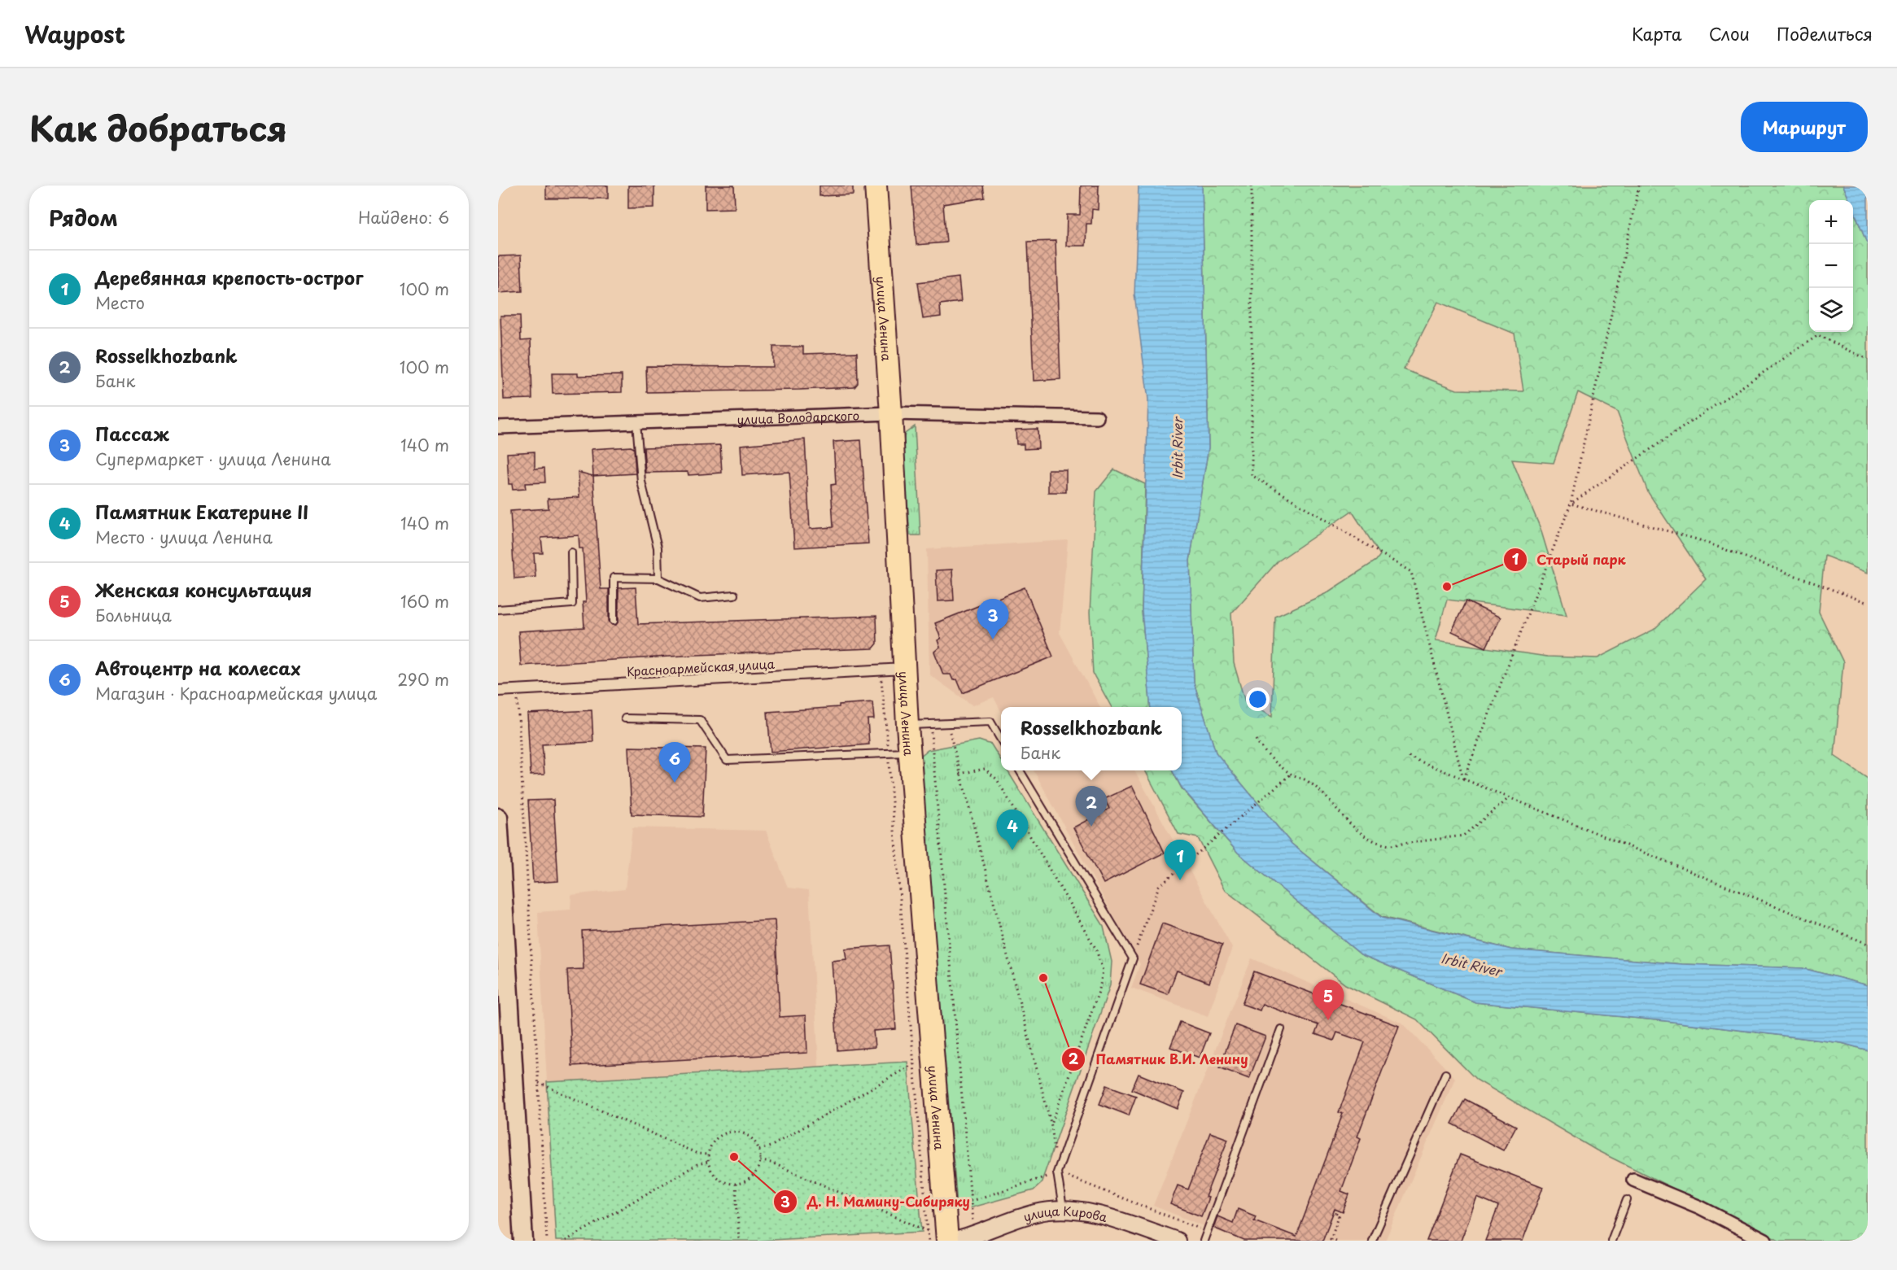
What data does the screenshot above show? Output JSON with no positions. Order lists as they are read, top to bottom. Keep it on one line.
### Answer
{"streets":{"main road":["улица Ленина"],"street":["улица Володарского","Красноармейская улица","улица Кирова"]},"crossings":[["улица Ленина","улица Володарского"],["улица Ленина","Красноармейская улица"]],"water":["Irbit River"],"places":["Старый парк","Памятник В.И. Ленину","Д. Н. Мамину-Сибиряку"],"page":{"header":"Waypost","nav":["Карта","Слои","Поделиться"],"title":"Как добраться","buttons":"Маршрут","heading":["Рядом","Найдено: 6"],"map_buttons":["+","−"],"list":[{"mark":"1","name":"Деревянная крепость-острог","note":"Место","value":"100 m"},{"mark":"2","name":"Rosselkhozbank","note":"Банк","value":"100 m"},{"mark":"3","name":"Пассаж","note":"Супермаркет · улица Ленина","value":"140 m"},{"mark":"4","name":"Памятник Екатерине II","note":"Место · улица Ленина","value":"140 m"},{"mark":"5","name":"Женская консультация","note":"Больница","value":"160 m"},{"mark":"6","name":"Автоцентр на колесах","note":"Магазин · Красноармейская улица","value":"290 m"}],"pins":["3","6","2","4","1","5"],"popup":["Rosselkhozbank","Банк"]}}
